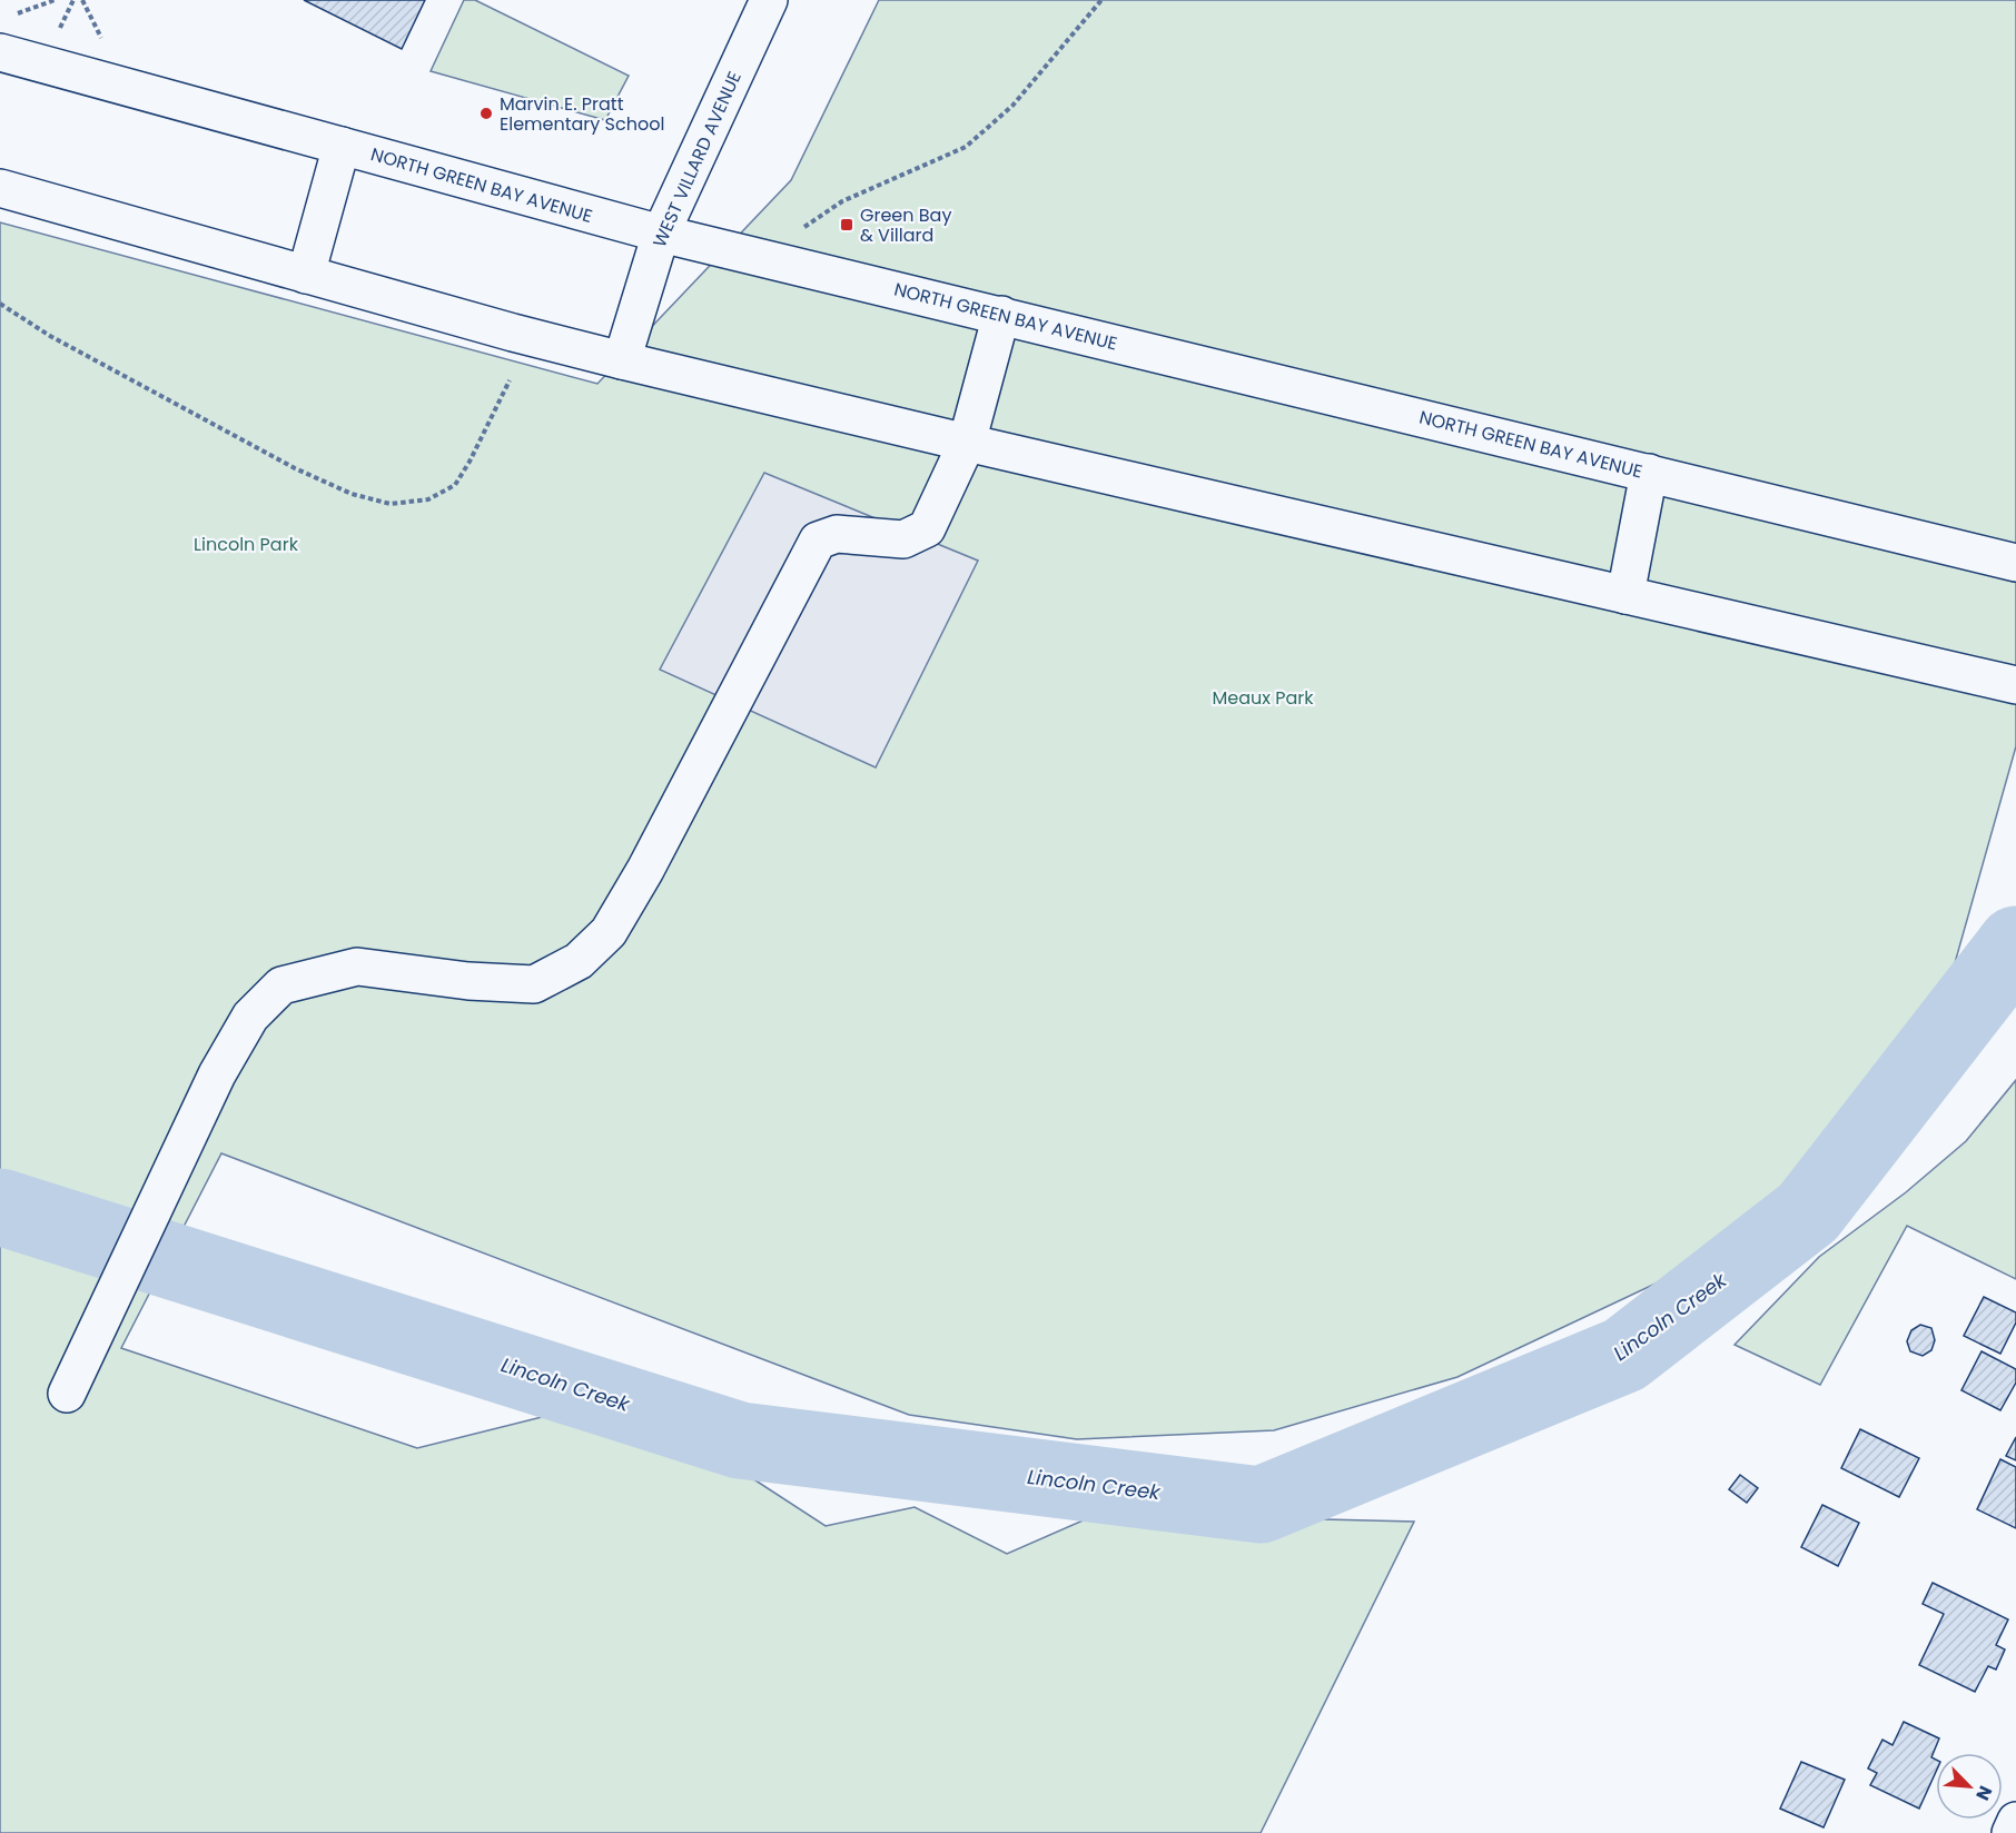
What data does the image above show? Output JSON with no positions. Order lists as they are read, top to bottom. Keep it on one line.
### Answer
{"streets":{"main road":["WEST VILLARD AVENUE","NORTH GREEN BAY AVENUE"]},"crossings":[["WEST VILLARD AVENUE","NORTH GREEN BAY AVENUE"]],"water":["Lincoln Creek"],"parks":["Lincoln Park","Meaux Park"],"places":{"other":["Marvin E. Pratt Elementary School"],"transit":["Green Bay & Villard"]},"north":"bottom right"}
